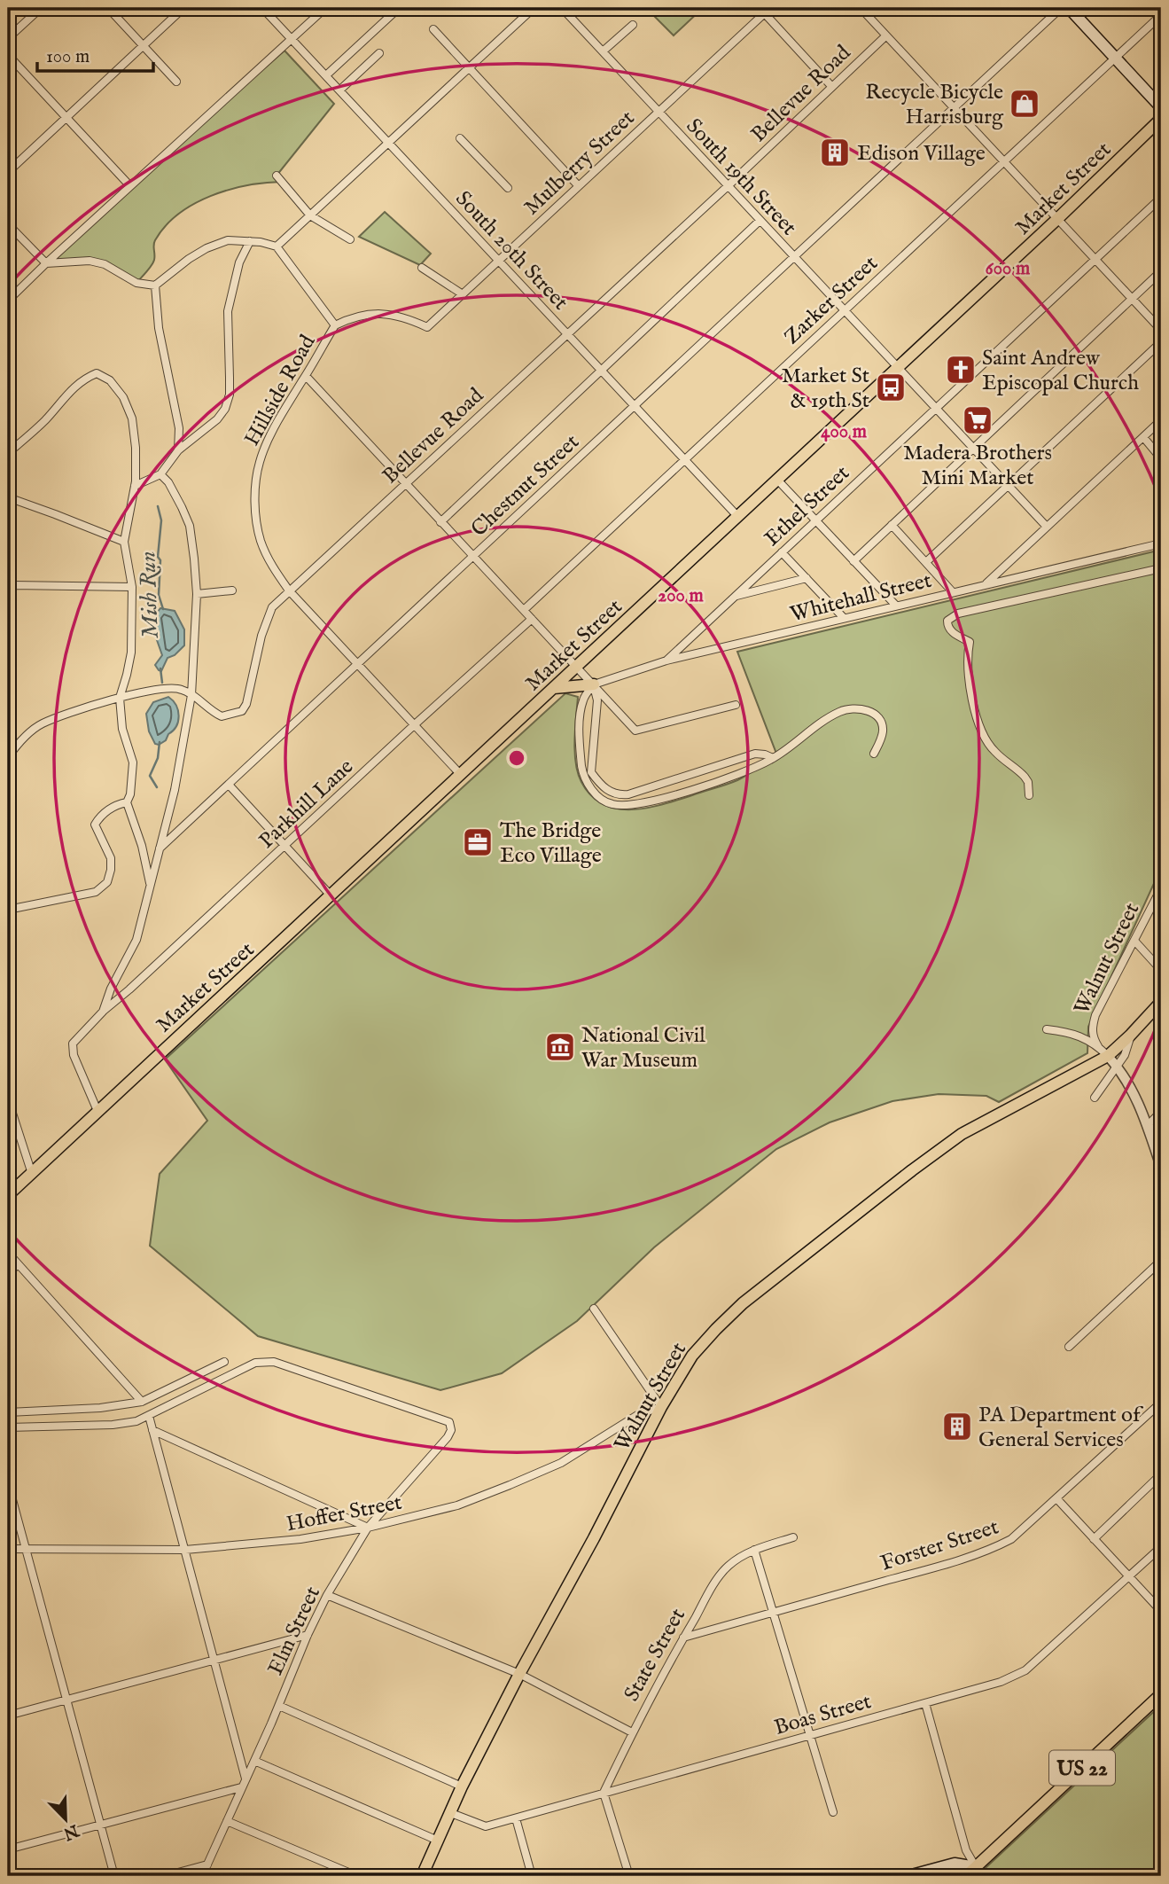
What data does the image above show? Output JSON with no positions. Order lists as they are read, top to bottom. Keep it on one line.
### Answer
{"streets":{"main road":["Market Street","Walnut Street","US 22"],"street":["Bellevue Road","Mulberry Street","South 19th Street","South 20th Street","Zarker Street","Hillside Road","Chestnut Street","Ethel Street","Whitehall Street","Parkhill Lane","Hoffer Street","Forster Street","Elm Street","State Street","Boas Street"]},"crossings":[["Bellevue Road","South 19th Street"],["Bellevue Road","South 20th Street"],["Bellevue Road","Hillside Road"],["Mulberry Street","South 19th Street"],["Mulberry Street","South 20th Street"],["Mulberry Street","Hillside Road"],["South 19th Street","Market Street"],["South 19th Street","Zarker Street"],["South 19th Street","Chestnut Street"],["South 19th Street","Ethel Street"],["Market Street","South 20th Street"],["Market Street","Hillside Road"],["South 20th Street","Zarker Street"],["South 20th Street","Chestnut Street"],["Hillside Road","Chestnut Street"],["Hillside Road","Parkhill Lane"],["Ethel Street","Whitehall Street"],["Walnut Street","Hoffer Street"],["Walnut Street","Boas Street"],["Hoffer Street","Elm Street"],["Forster Street","State Street"],["State Street","Boas Street"]],"water":["Mish Run"],"places":{"shop":["Recycle Bicycle Harrisburg"],"building":["Edison Village","PA Department of General Services"],"church":["Saint Andrew Episcopal Church"],"bus stop":["Market St & 19th St"],"supermarket":["Madera Brothers Mini Market"],"office":["The Bridge Eco Village"],"museum":["National Civil War Museum"]},"scale_bar":"100 m","north":"bottom right","rings":["600 m","400 m","200 m"]}
